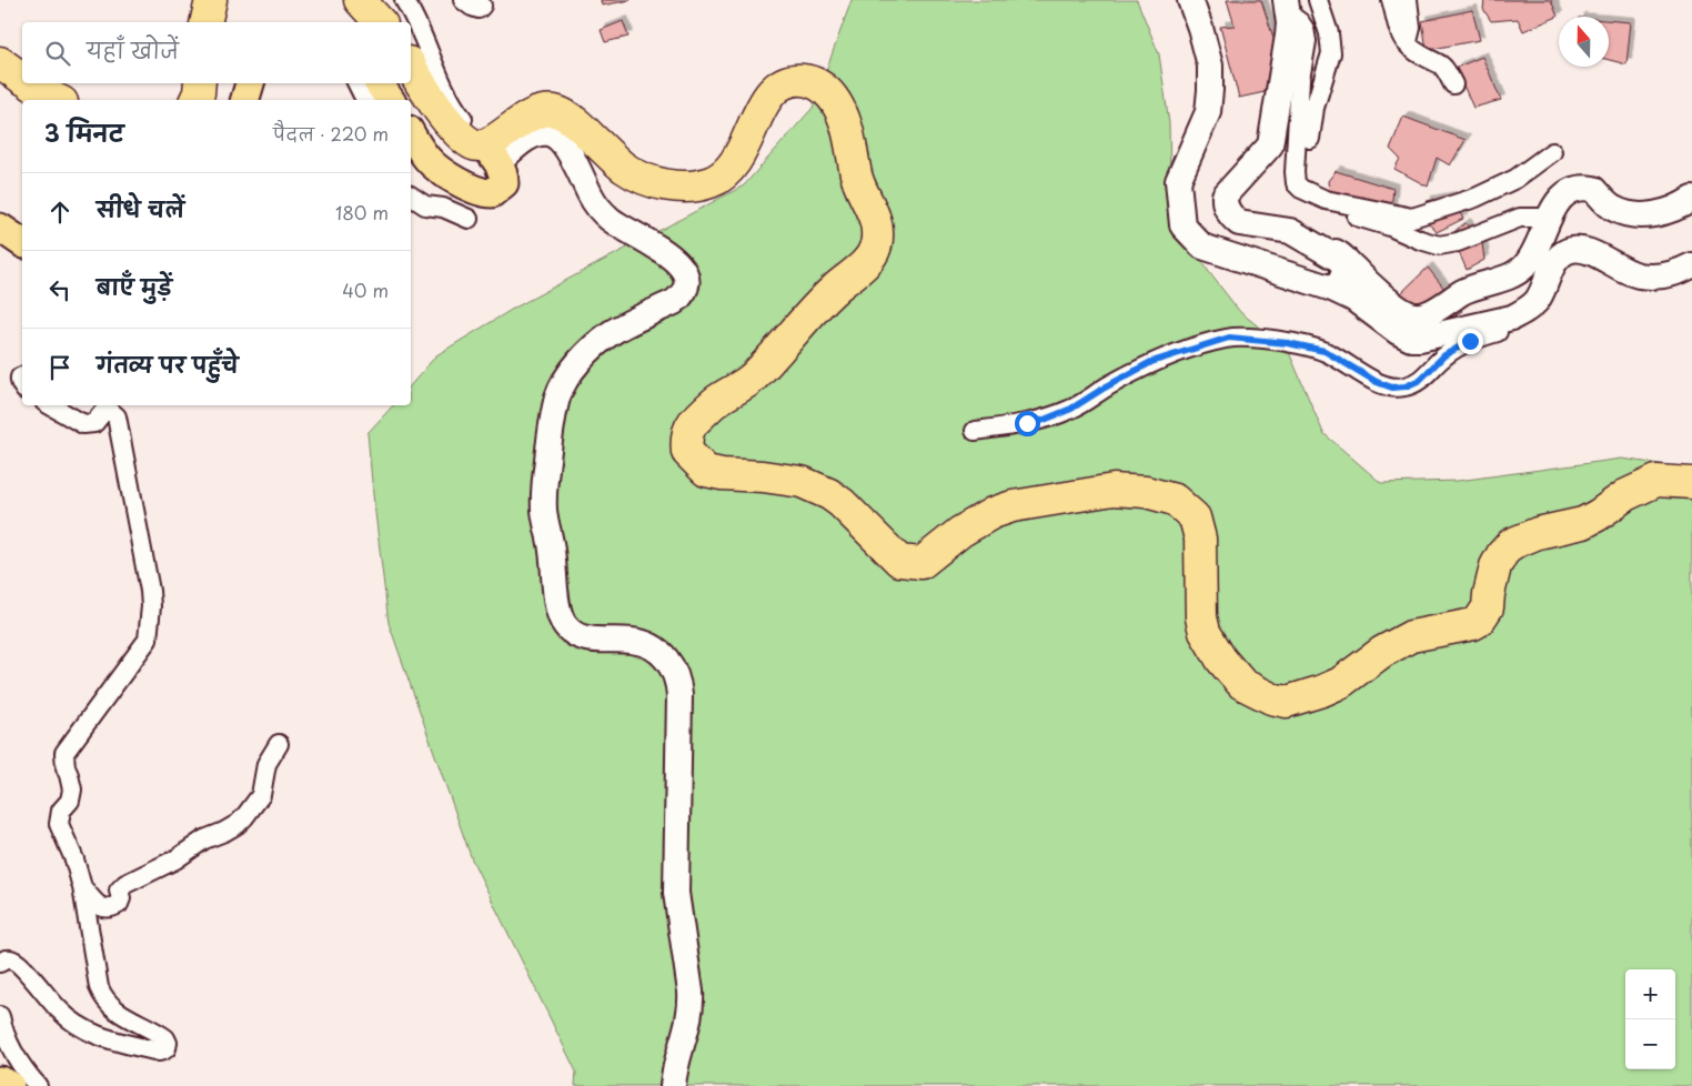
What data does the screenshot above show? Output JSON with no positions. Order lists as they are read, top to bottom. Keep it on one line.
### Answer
{"north":"top","page":{"search":"यहाँ खोजें","heading":["3 मिनट","पैदल · 220 m"],"list":[["सीधे चलें","180 m"],["बाएँ मुड़ें","40 m"],"गंतव्य पर पहुँचे"],"map_buttons":["+","−"]}}
